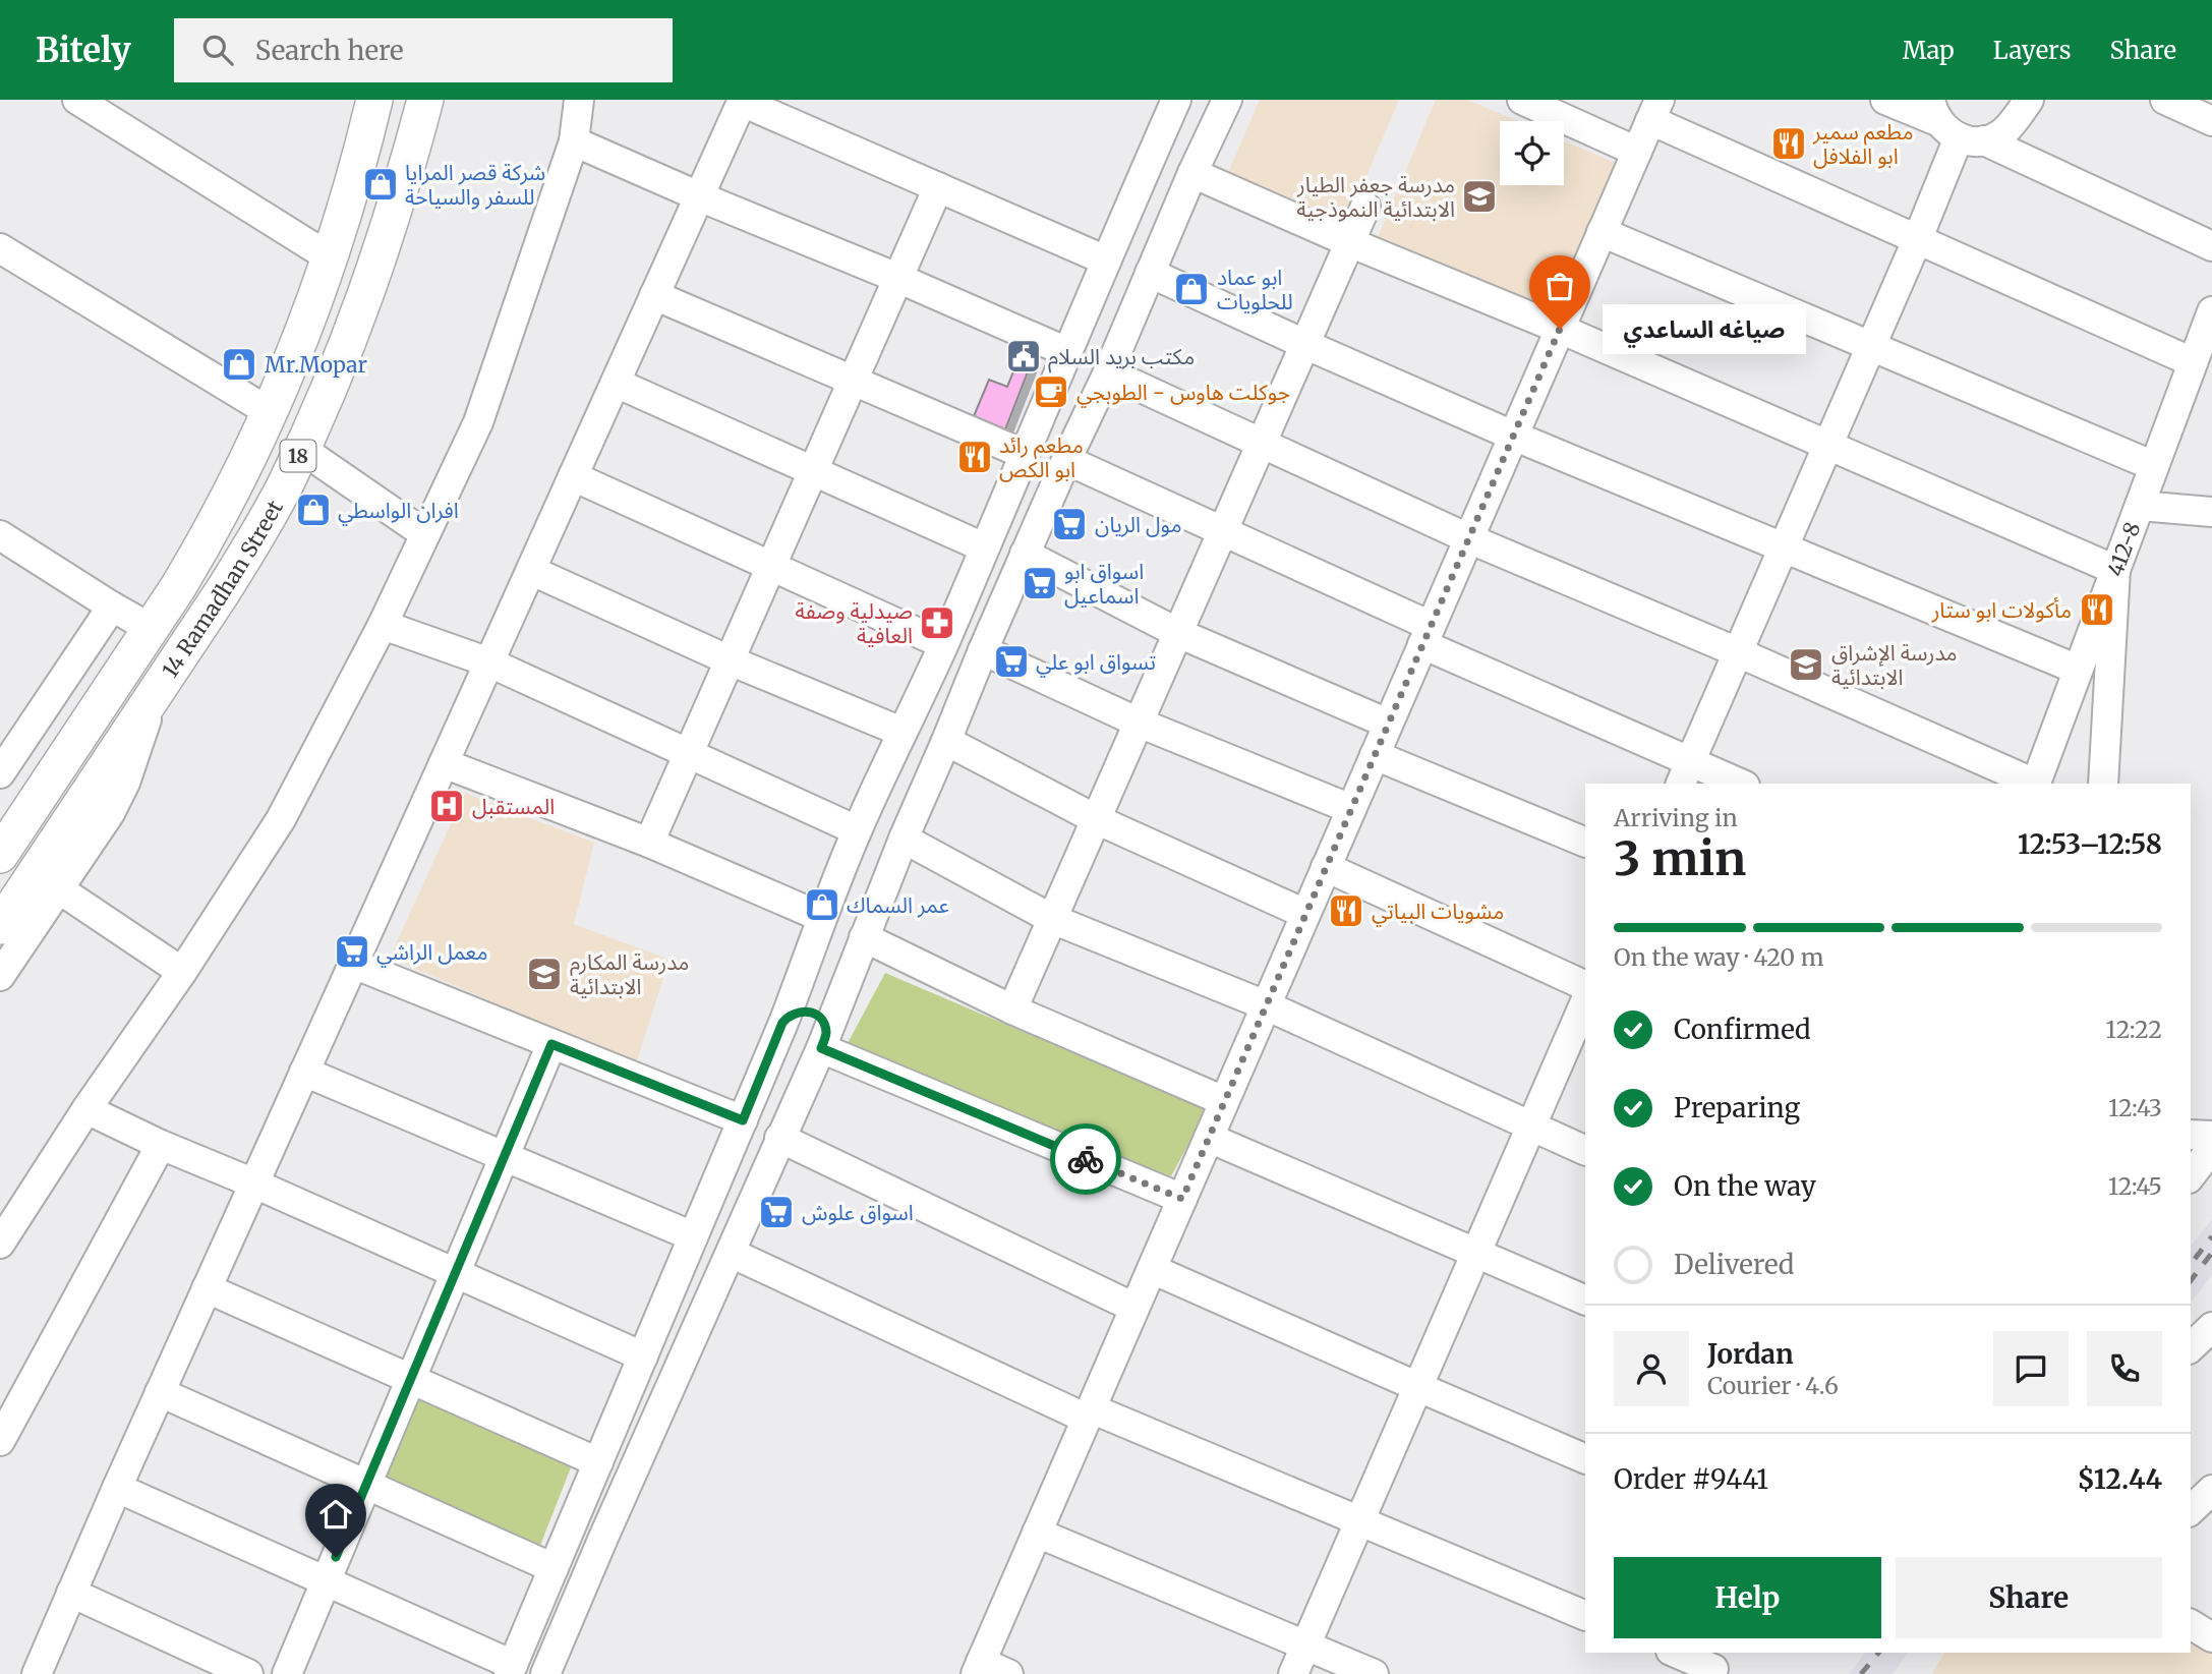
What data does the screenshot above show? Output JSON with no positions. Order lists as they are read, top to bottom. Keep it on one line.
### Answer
{"streets":{"main road":["18","14 Ramadhan Street"],"street":["412-8"]},"places":{"restaurant":["مطعم سمير ابو الفلافل","مطعم رائد ابو الكص","مأكولات ابو ستار","مشويات البياتي"],"shop":["شركة قصر المرايا للسفر والسياحة","ابو عماد للحلويات","Mr.Mopar","افران الواسطي","عمر السماك"],"school or university":["مدرسة جعفر الطيار الابتدائية النموذجية","مدرسة الإشراق الابتدائية","مدرسة المكارم الابتدائية"],"other":["صياغه الساعدي"],"public building":["مكتب بريد السلام"],"cafe":["جوكلت هاوس - الطوبجي"],"supermarket":["مول الريان","اسواق ابو اسماعيل","تسواق ابو علي","معمل الراشي","اسواق علوش"],"pharmacy":["صيدلية وصفة العافية"],"hospital":["المستقبل"]},"page":{"header":"Bitely","search":"Search here","nav":["Map","Layers","Share"],"bubble":"صياغه الساعدي","heading":["3 min","Arriving in","12:53–12:58"],"panel":["Jordan","Courier · 4.6","Order #9441","$12.44"],"bar":"On the way · 420 m","list":[["Confirmed","12:22"],["Preparing","12:43"],["On the way","12:45"],"Delivered"],"buttons":["Help","Share"]}}
